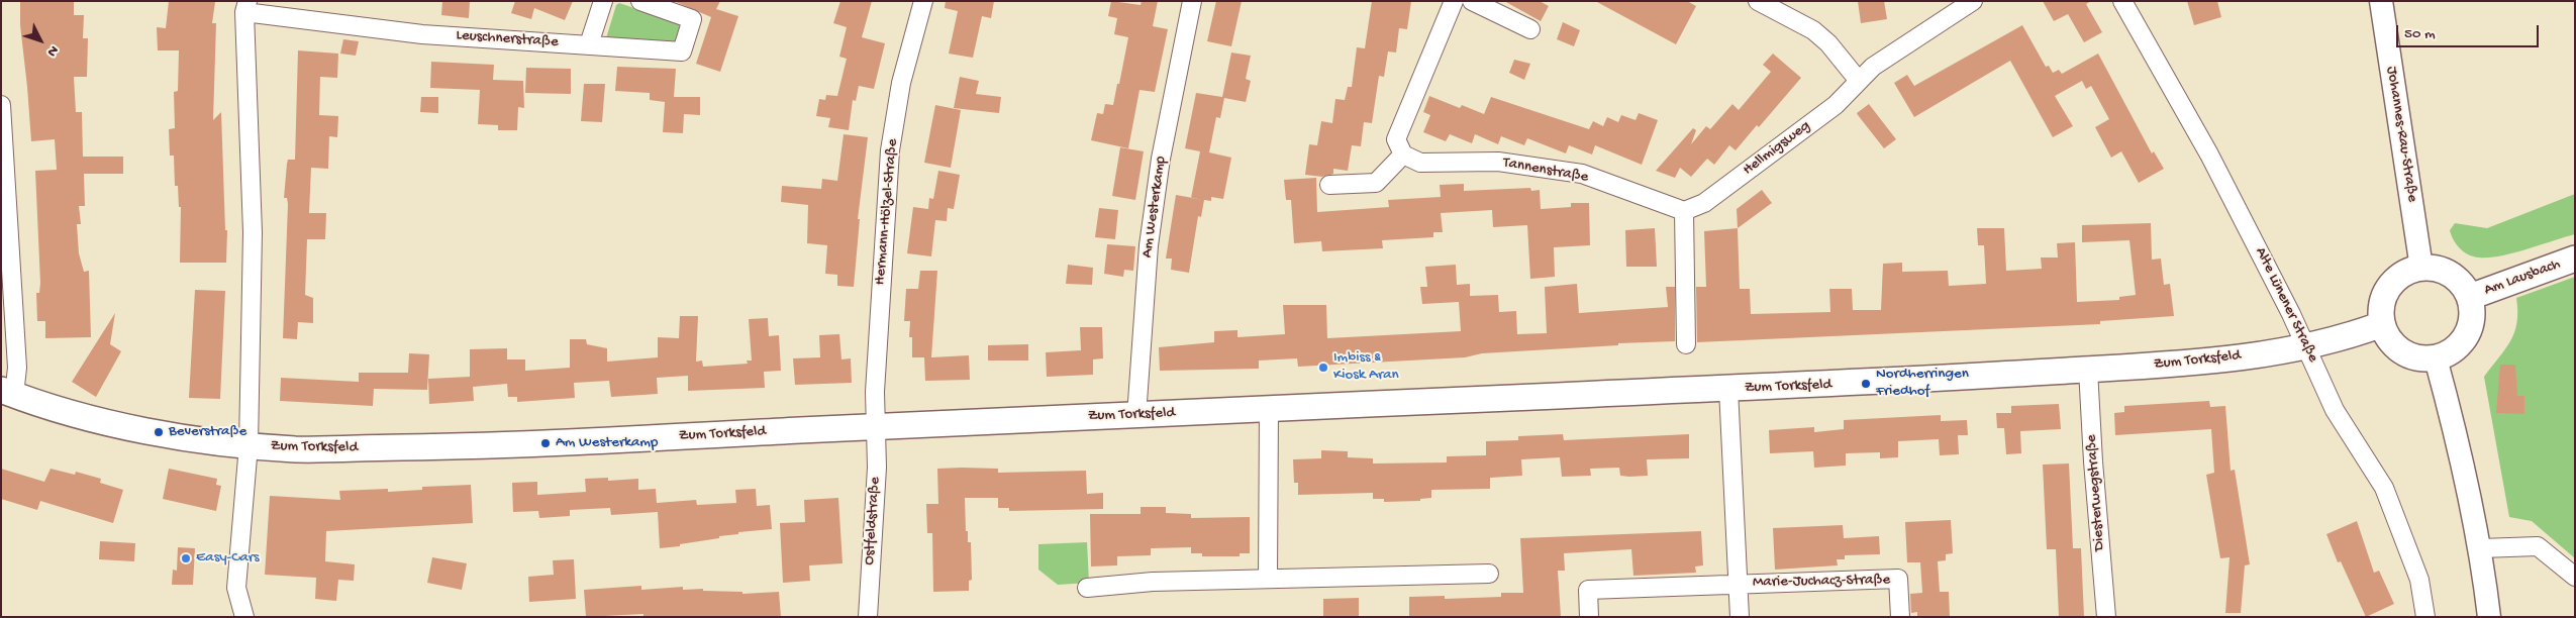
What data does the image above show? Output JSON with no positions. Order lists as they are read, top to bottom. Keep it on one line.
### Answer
{"streets":{"main road":["Am Lausbach","Zum Torksfeld"],"street":["Leuschnerstraße","Johannes-Rau-Straße","Hellmigsweg","Tannenstraße","Am Westerkamp","Hermann-Hölzel-Straße","Alte Lünener Straße","Diesterwegstraße","Ostfeldstraße","Marie-Juchacz-Straße"]},"crossings":[["Johannes-Rau-Straße","Am Lausbach"],["Hellmigsweg","Tannenstraße"],["Am Westerkamp","Zum Torksfeld"],["Hermann-Hölzel-Straße","Zum Torksfeld"],["Hermann-Hölzel-Straße","Ostfeldstraße"],["Alte Lünener Straße","Zum Torksfeld"],["Zum Torksfeld","Diesterwegstraße"],["Zum Torksfeld","Ostfeldstraße"],["Zum Torksfeld","Marie-Juchacz-Straße"]],"places":["Imbiss & Kiosk Aran","Nordherringen Friedhof","Beverstraße","Am Westerkamp","Easy-Cars"],"scale_bar":"50 m","north":"bottom right"}
